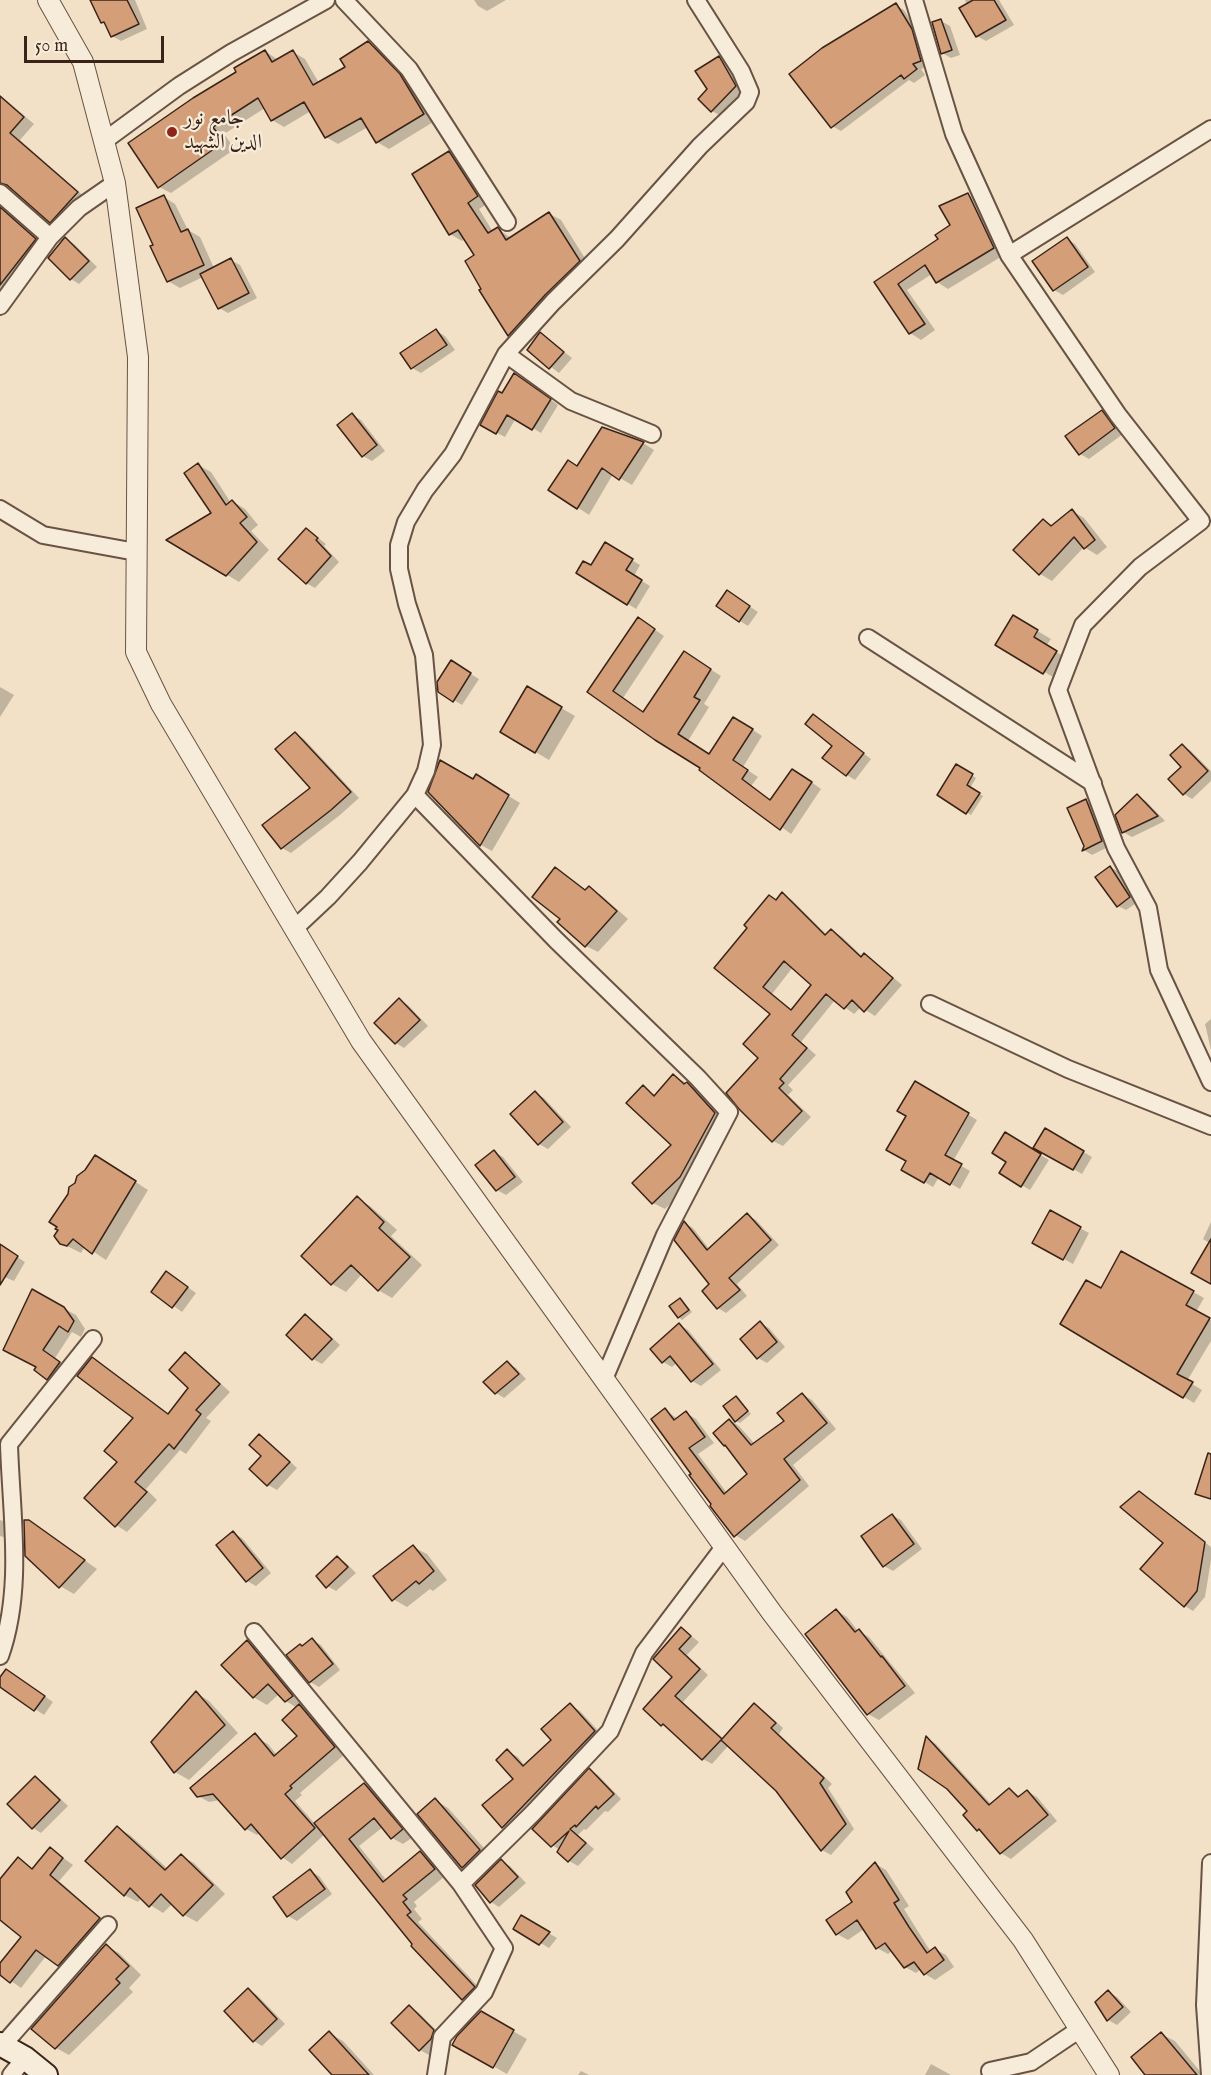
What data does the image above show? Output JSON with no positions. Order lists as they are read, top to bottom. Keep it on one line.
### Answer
{"places":["جامع نور الدين الشهيد"],"scale_bar":"50 m"}
